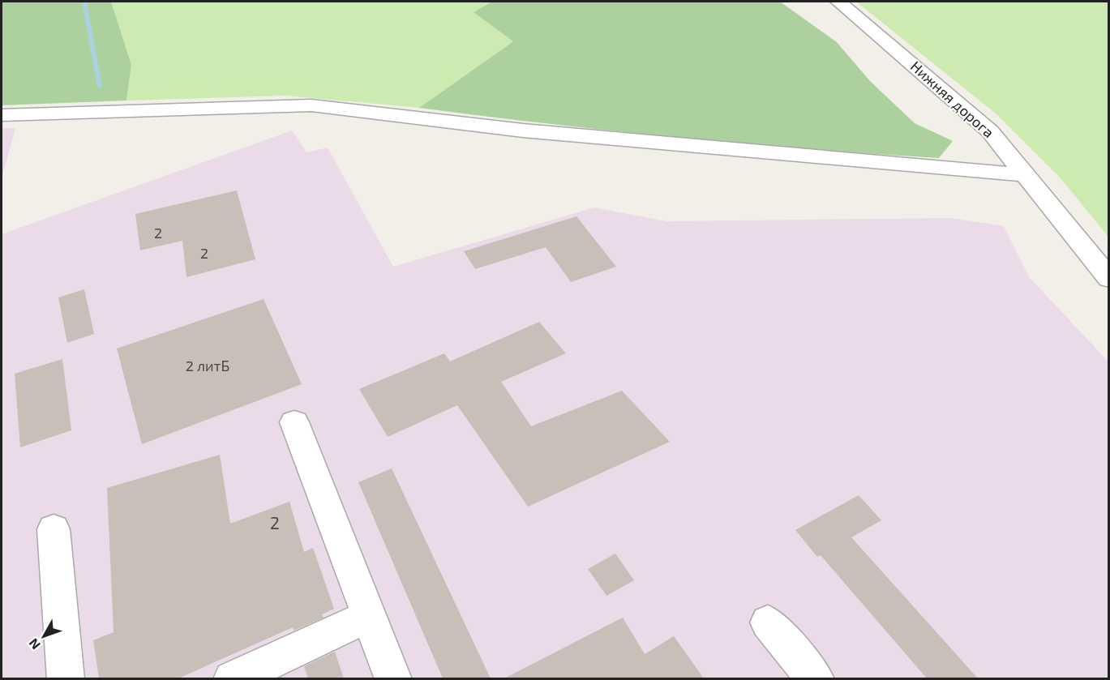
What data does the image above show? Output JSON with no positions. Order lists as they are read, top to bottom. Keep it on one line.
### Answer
{"streets":{"street":["Нижняя дорога"]},"house_numbers":["2","2","2 литБ","2"],"north":"bottom left"}
